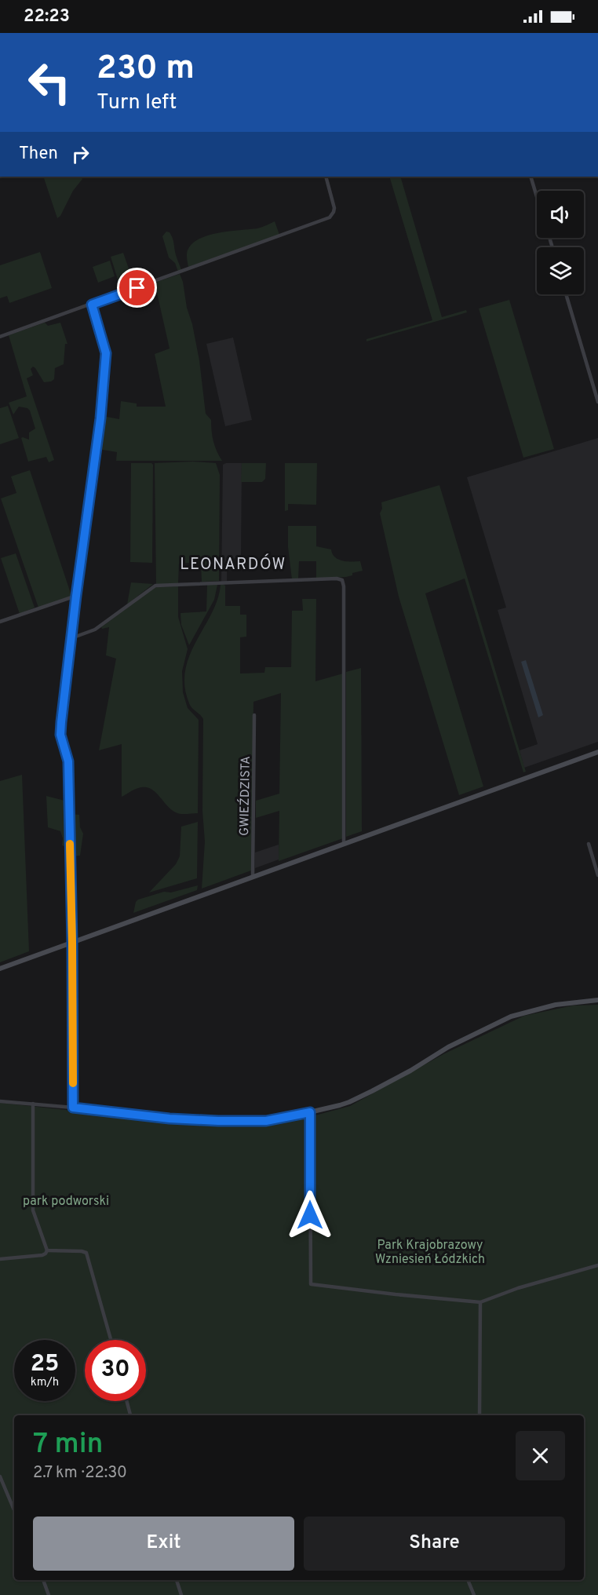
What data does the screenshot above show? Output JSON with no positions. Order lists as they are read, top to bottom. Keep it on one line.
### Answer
{"streets":{"street":["GWIEŹDZISTA"]},"districts":["LEONARDÓW"],"parks":["park podworski","Park Krajobrazowy Wzniesień Łódzkich"],"page":{"status":"22:23","turn":["230 m","Turn left"],"then":"Then","speed":"25 km/h","limit":"30","heading":["7 min","2.7 km · 22:30"],"buttons":["Exit","Share"]}}
